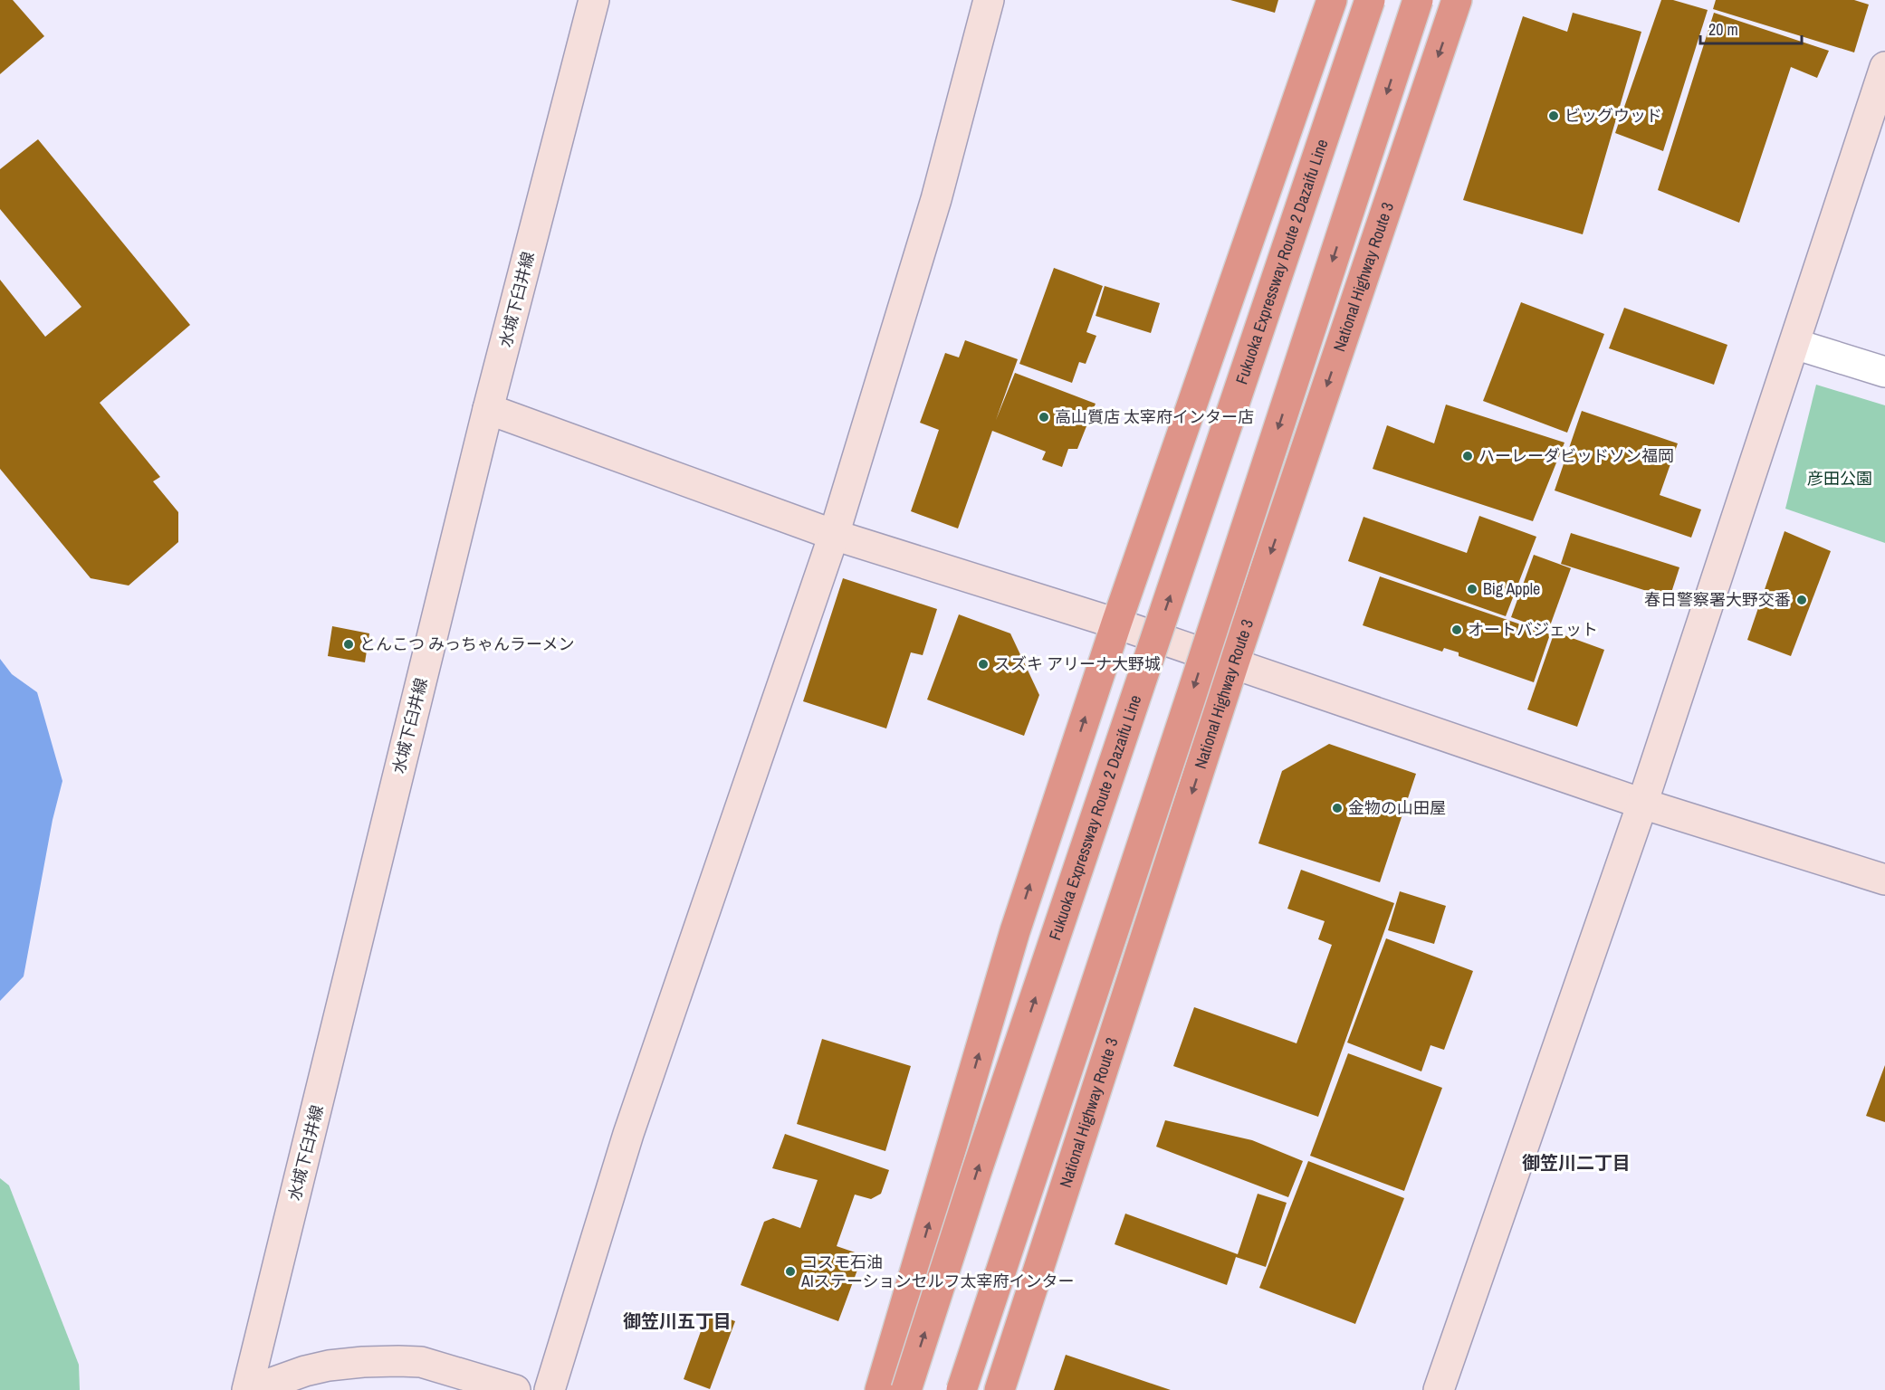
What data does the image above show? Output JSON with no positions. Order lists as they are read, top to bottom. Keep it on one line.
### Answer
{"streets":{"highway":["Fukuoka Expressway Route 2 Dazaifu Line","National Highway Route 3"],"street":["水城下臼井線"]},"districts":["御笠川二丁目","御笠川五丁目"],"parks":["彦田公園"],"places":["ビッグウッド","高山質店 太宰府インター店","ハーレーダビッドソン福岡","Big Apple","春日警察署大野交番","オートバジェット","とんこつ みっちゃんラーメン","スズキ アリーナ大野城","金物の山田屋","コスモ石油 AIステーションセルフ太宰府インター"],"scale_bar":"20 m"}
